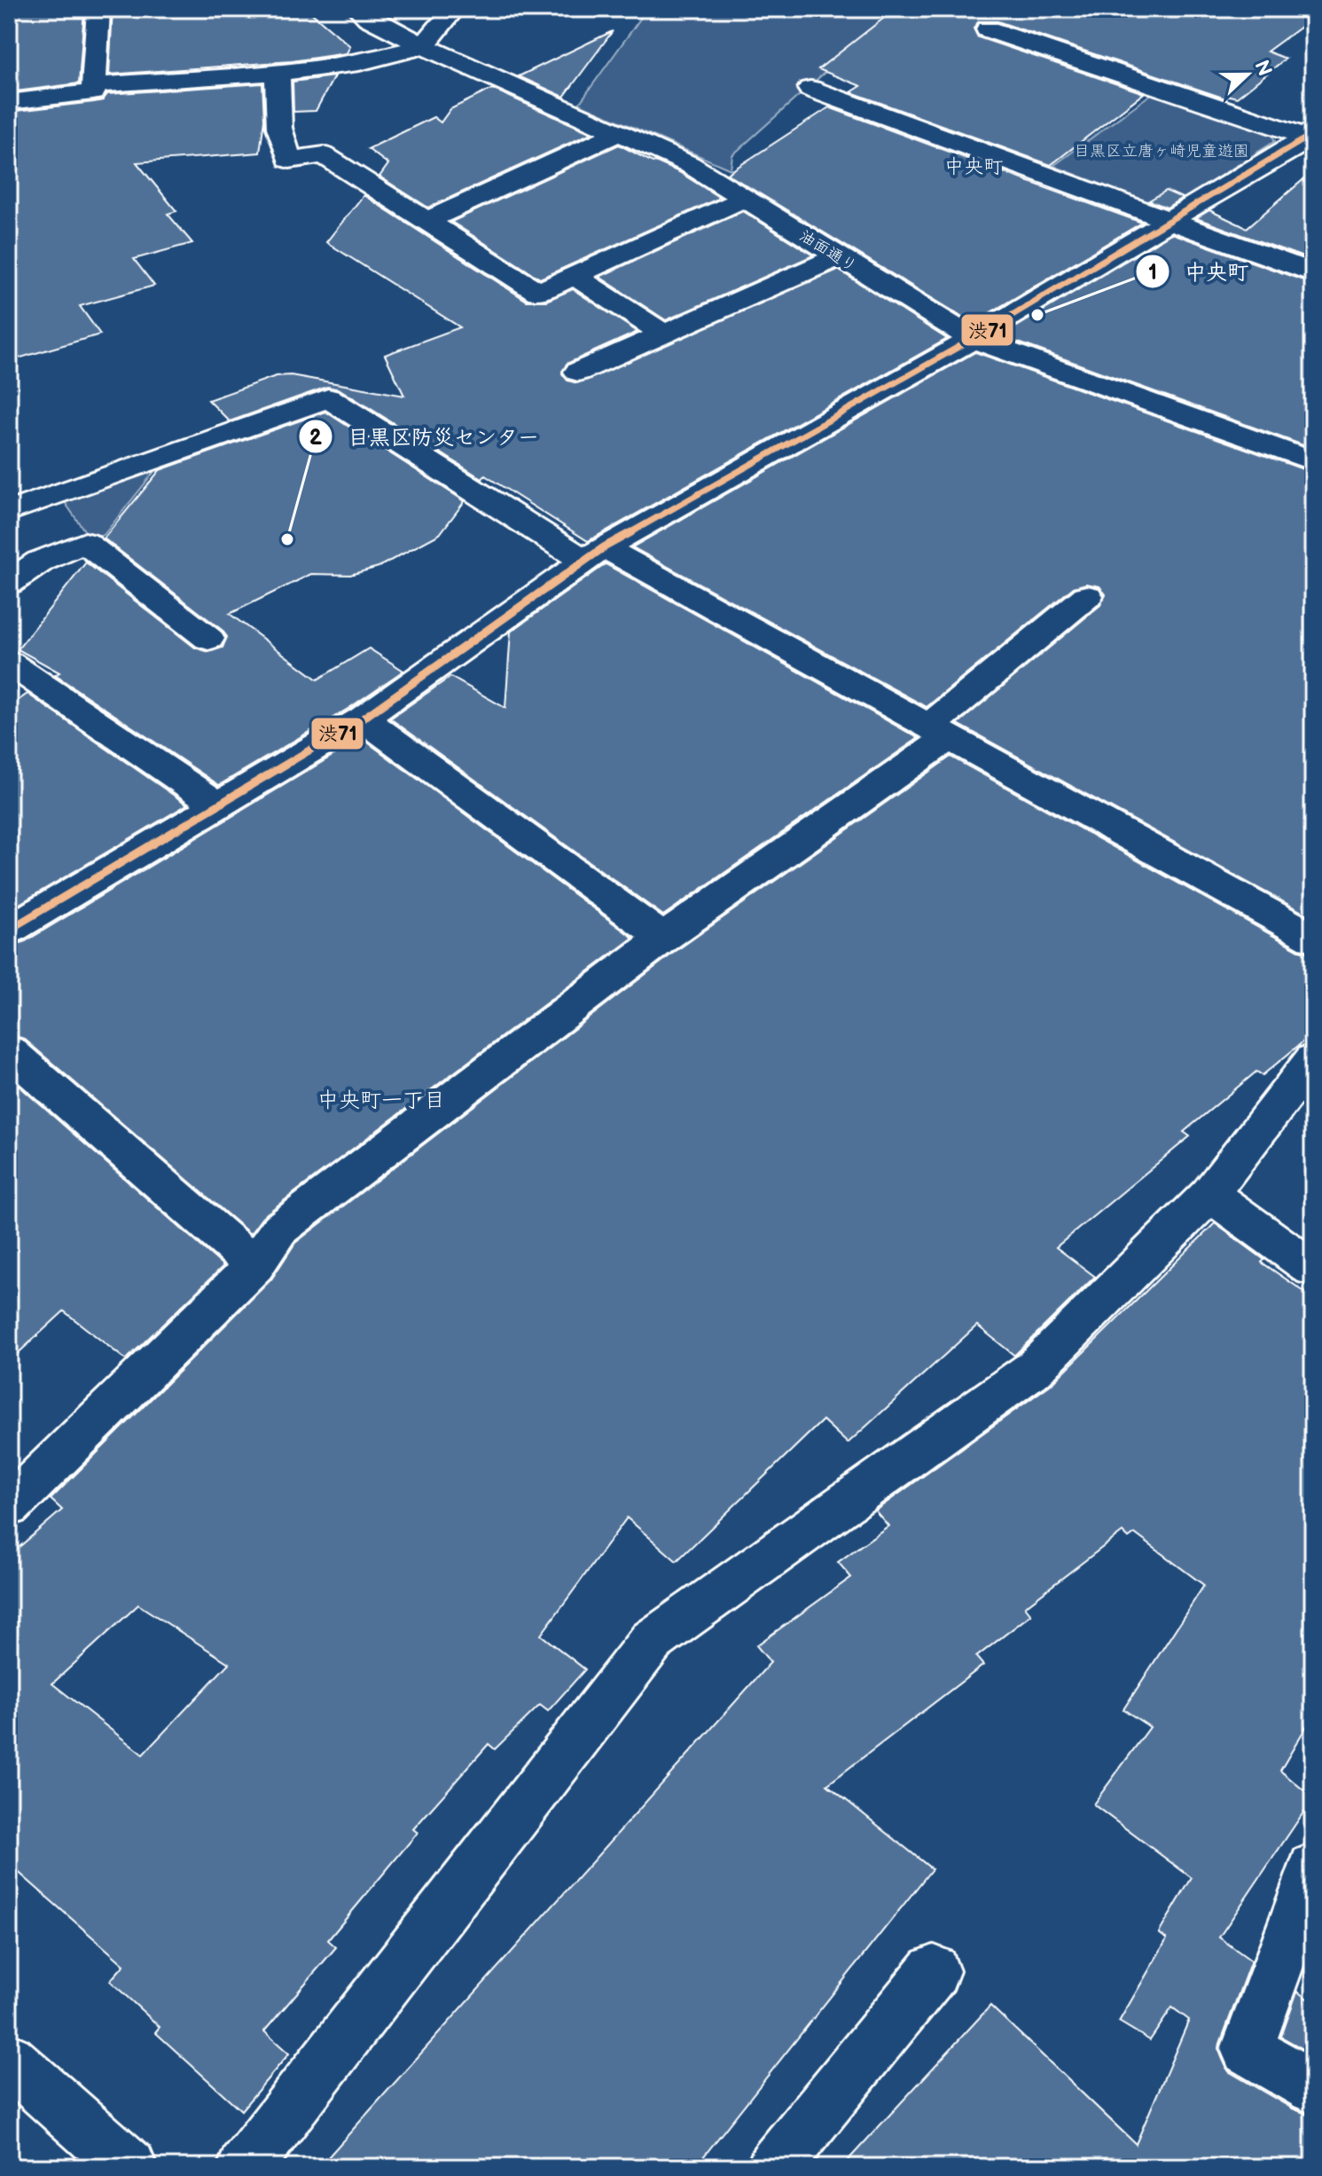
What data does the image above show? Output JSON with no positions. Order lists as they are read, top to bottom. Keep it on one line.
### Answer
{"streets":{"street":["油面通り"]},"districts":["中央町","中央町一丁目"],"parks":["目黒区立唐ヶ崎児童遊園"],"places":["中央町","目黒区防災センター"],"lines":["transit line 渋71"],"north":"right"}
